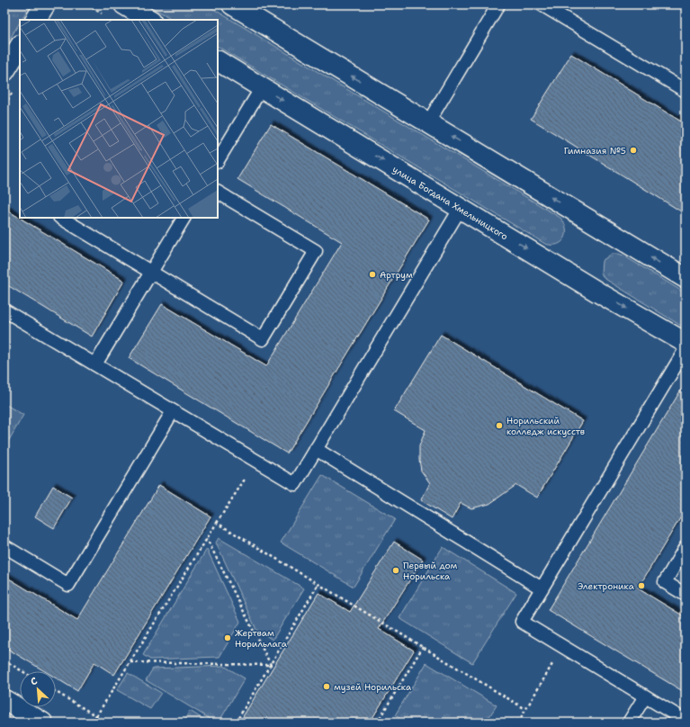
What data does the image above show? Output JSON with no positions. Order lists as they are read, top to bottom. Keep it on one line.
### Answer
{"streets":{"street":["улица Богдана Хмельницкого"]},"places":["Гимназия №5","Артрум","Норильский колледж искусств","Первый дом Норильска","Электроника","Жертвам Норильлага","музей Норильска"],"north":"top left"}
